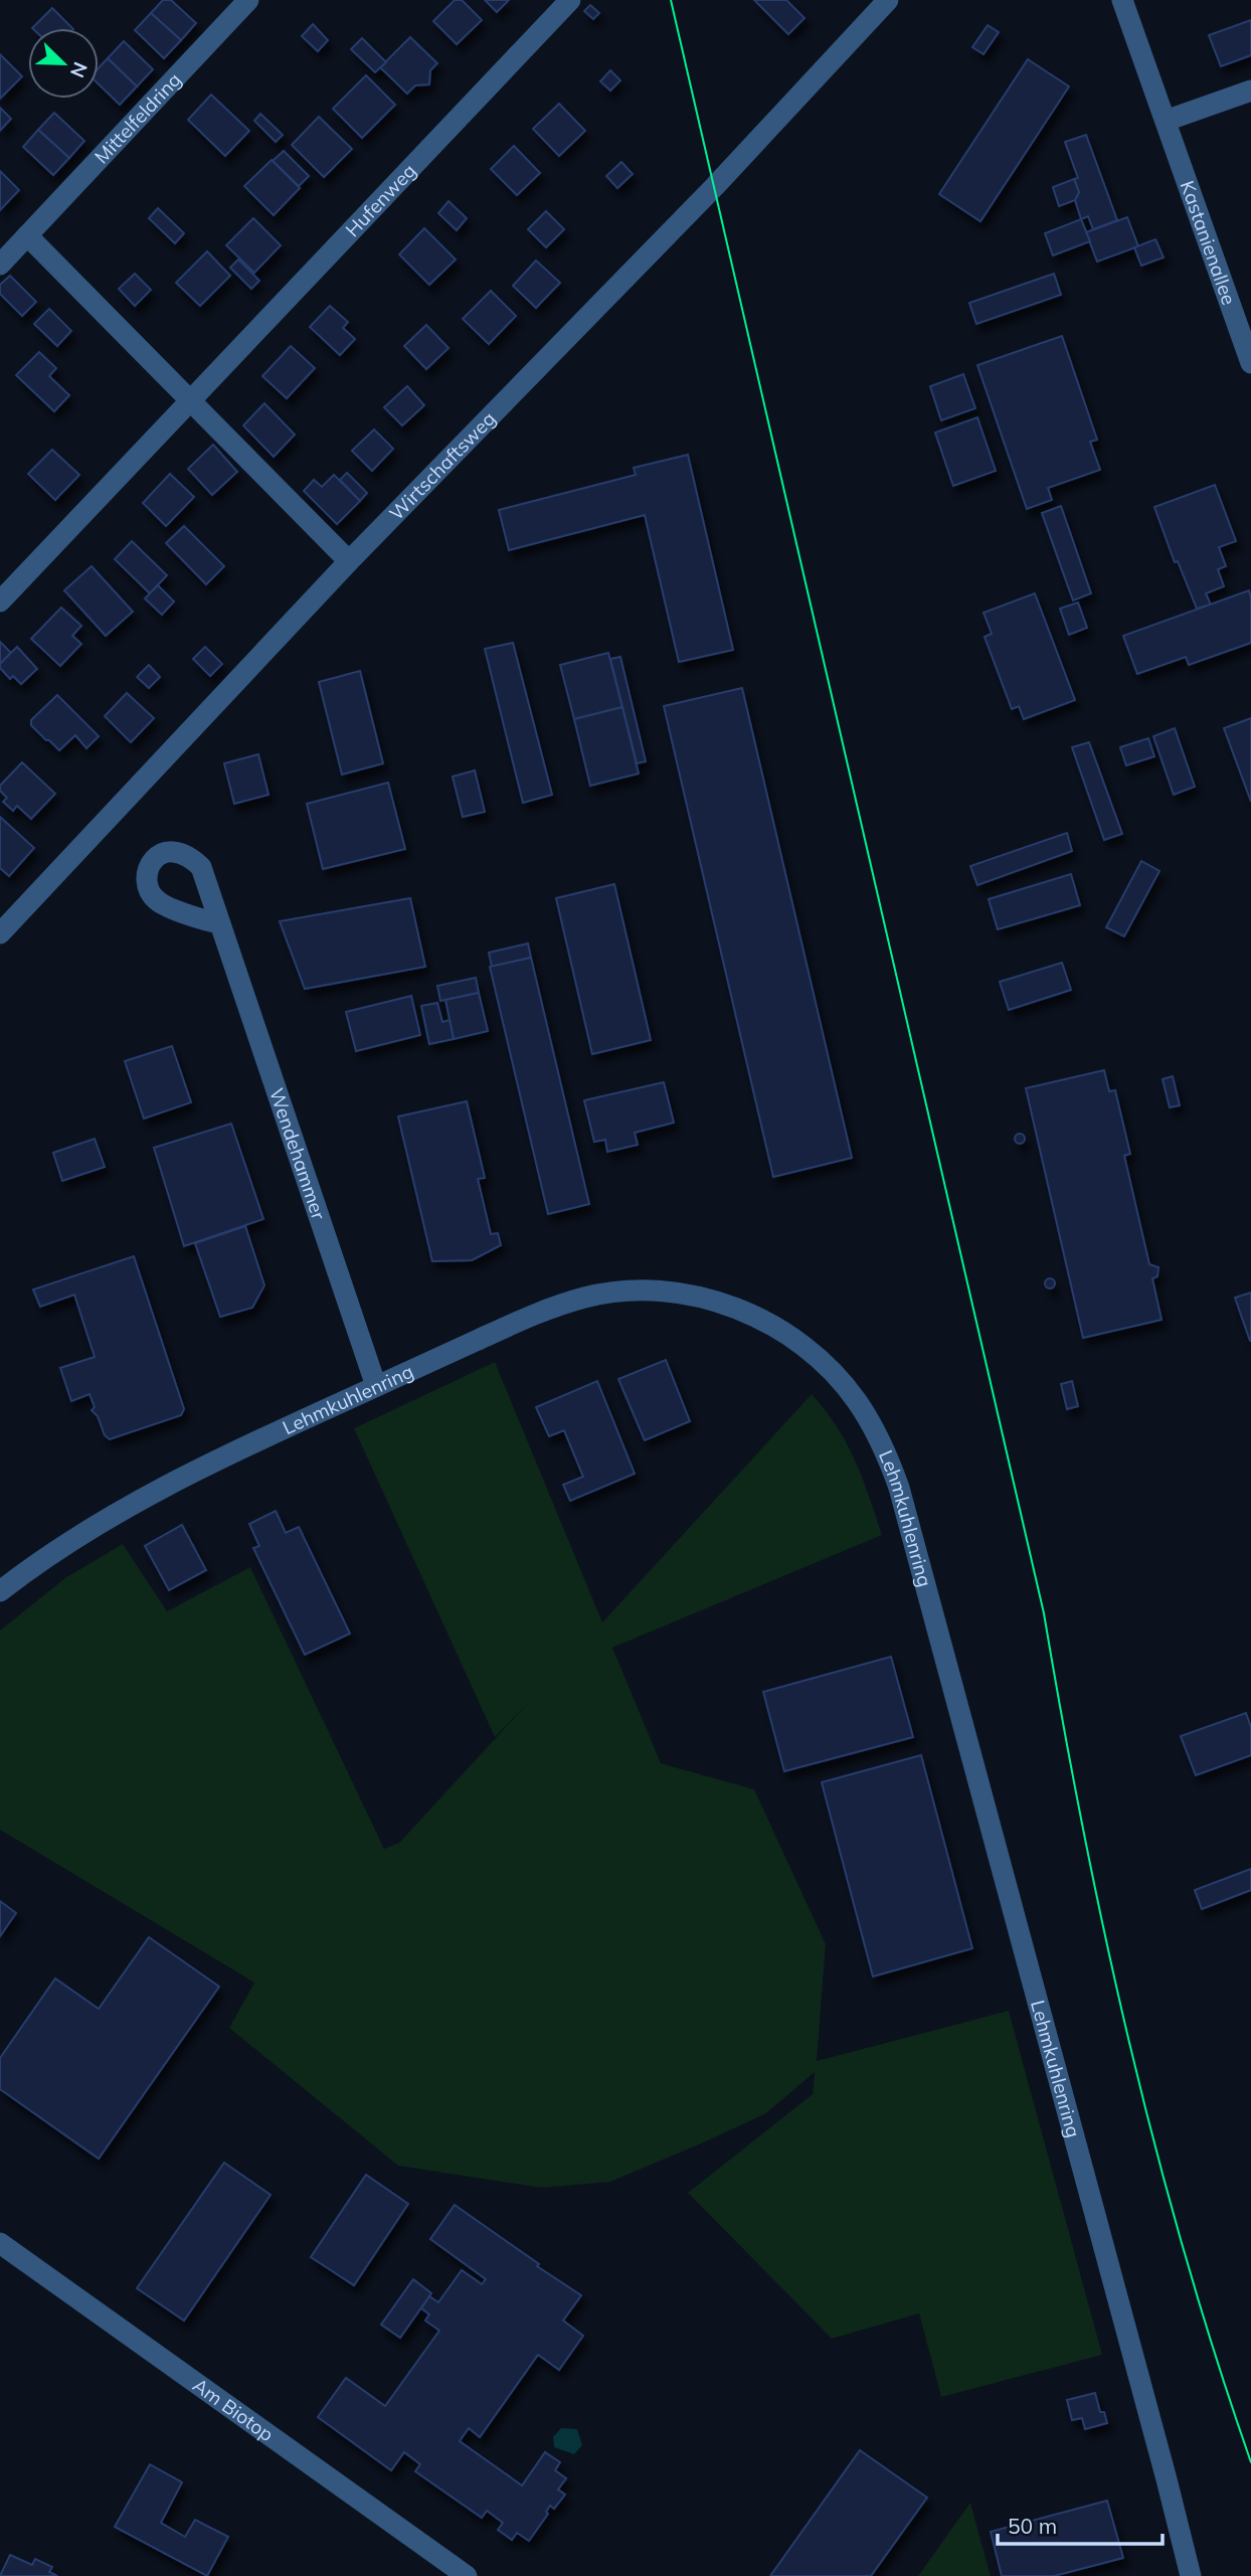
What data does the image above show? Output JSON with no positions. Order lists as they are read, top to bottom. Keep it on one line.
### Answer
{"streets":{"street":["Mittelfeldring","Hufenweg","Kastanienallee","Wirtschaftsweg","Wendehammer","Lehmkuhlenring","Am Biotop"]},"crossings":[["Wendehammer","Lehmkuhlenring"]],"scale_bar":"50 m","north":"bottom right"}
